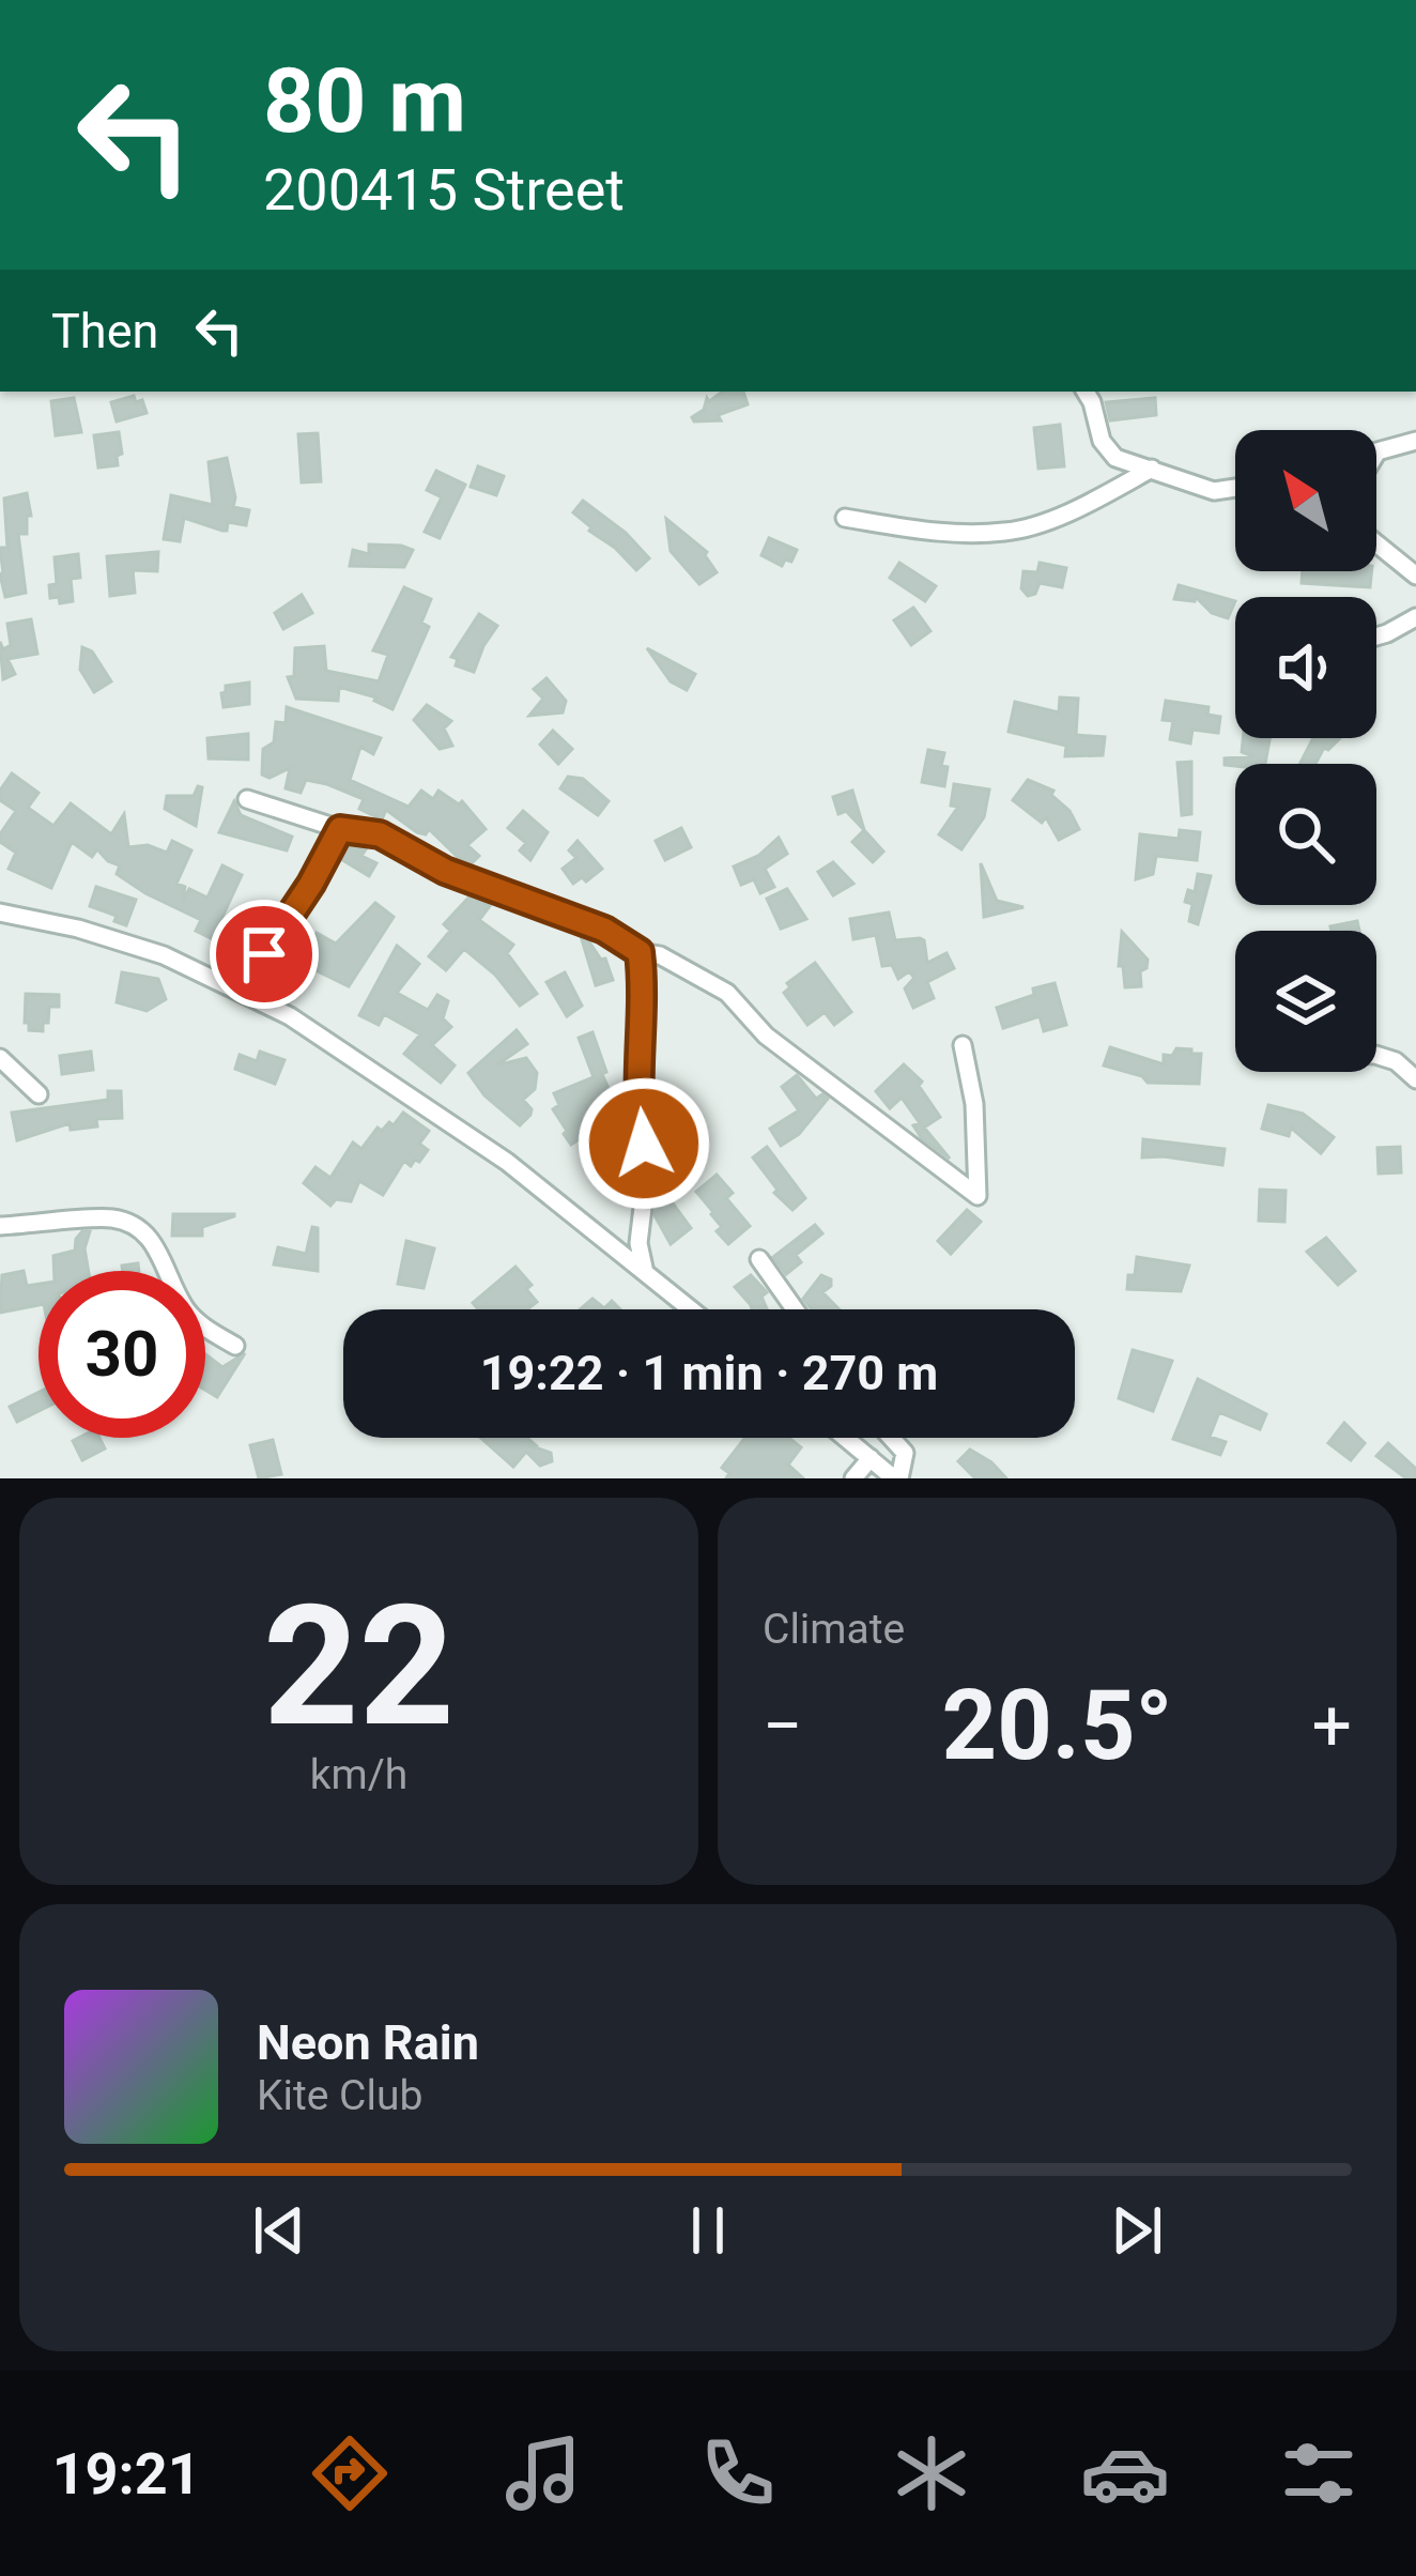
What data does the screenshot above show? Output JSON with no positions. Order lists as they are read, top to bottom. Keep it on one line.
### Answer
{"north":"top left","page":{"turn":["80 m","200415 Street"],"then":"Then","limit":"30","trip":"19:22 · 1 min · 270 m","tile":[["22","km/h"],"Climate"],"heat":["−","20.5°","+"],"song":["Neon Rain","Kite Club"],"tabs":"19:21"}}
